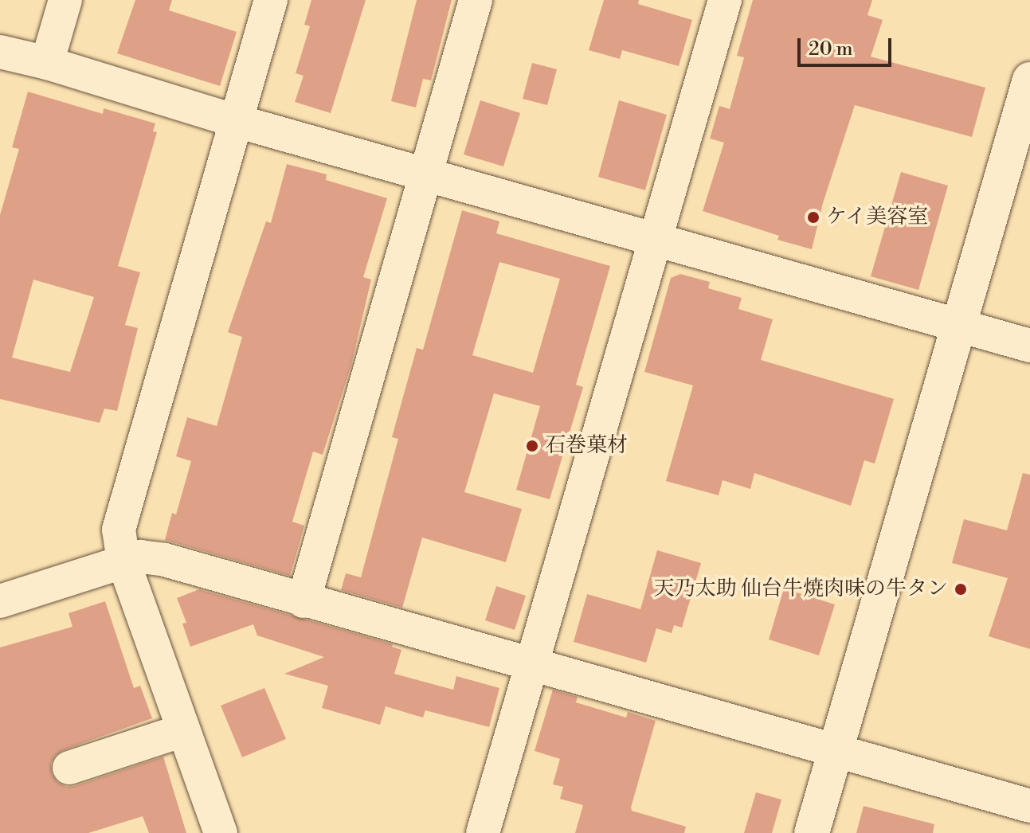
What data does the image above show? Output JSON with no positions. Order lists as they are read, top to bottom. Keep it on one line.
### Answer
{"places":["ケイ美容室","石巻菓材","天乃太助 仙台牛焼肉味の牛タン"],"scale_bar":"20 m"}
